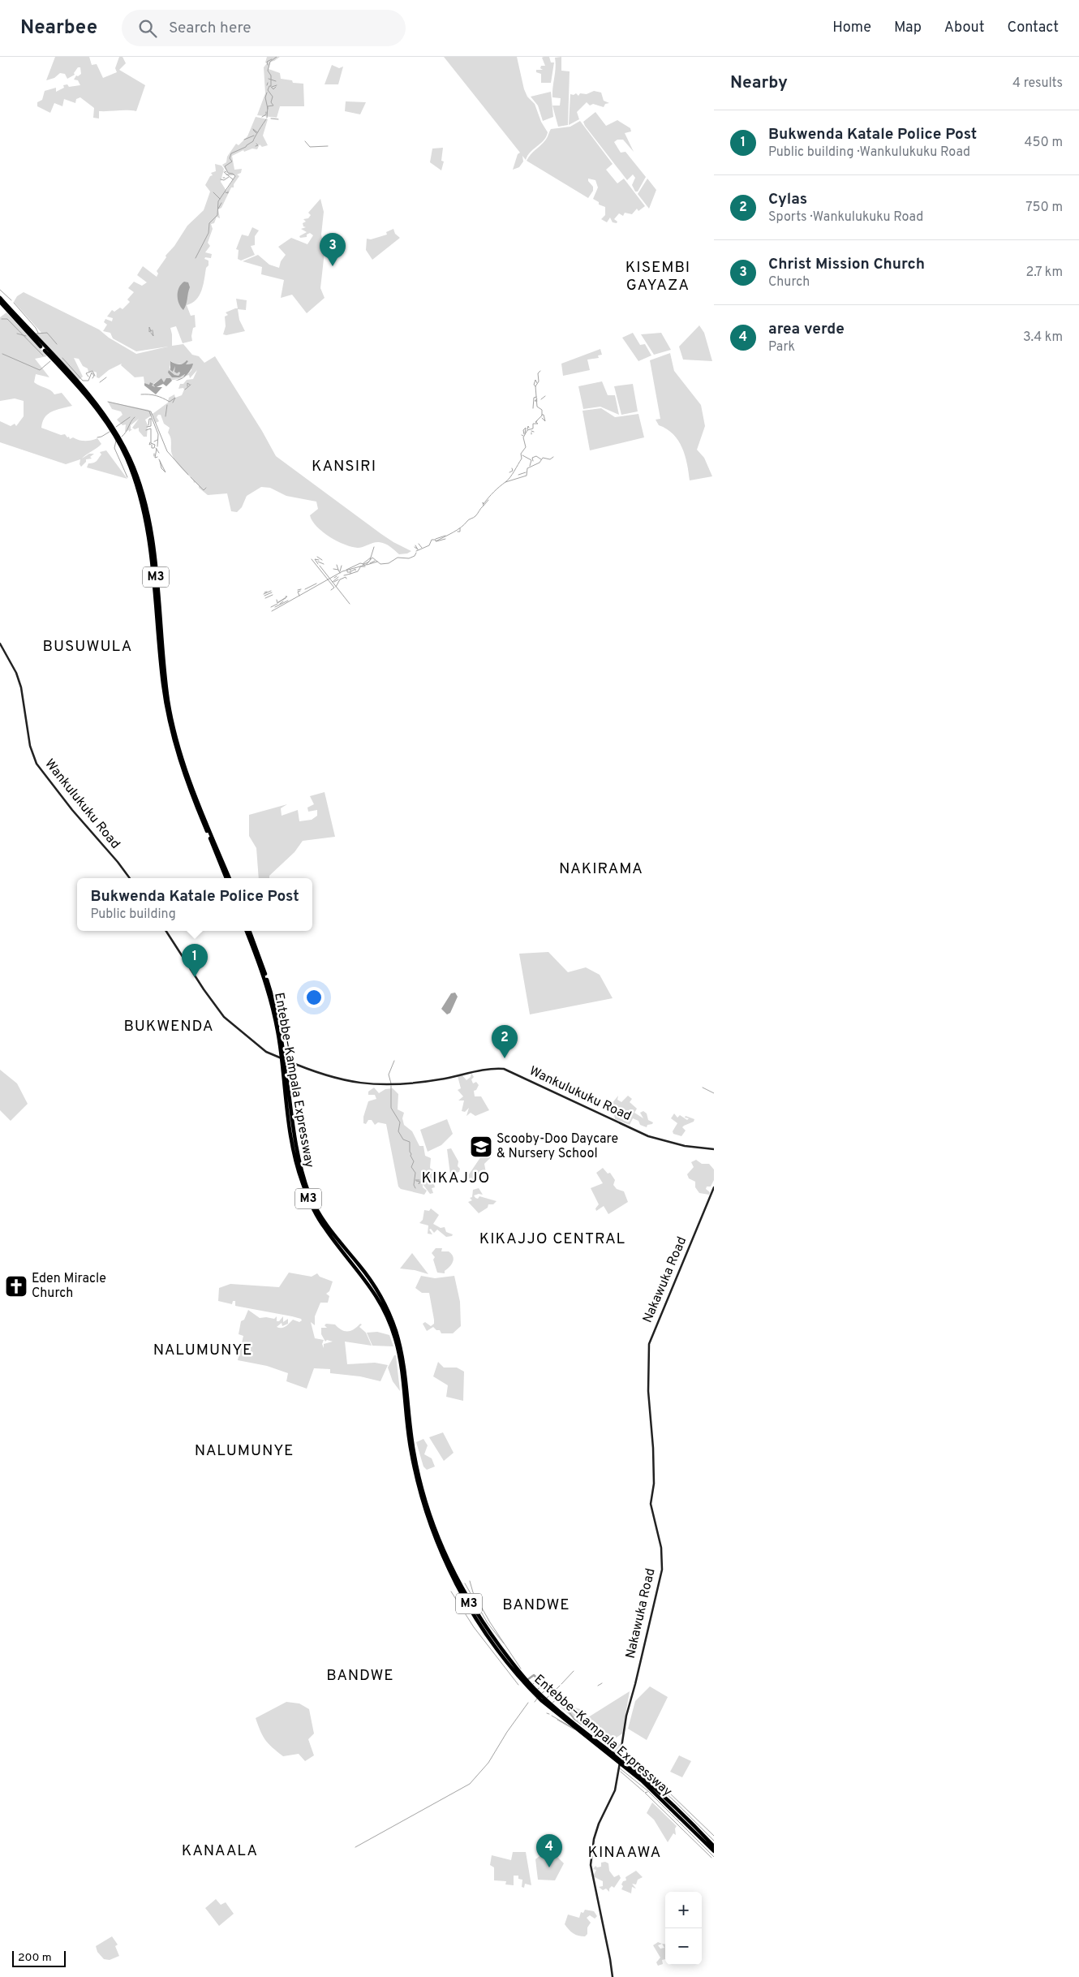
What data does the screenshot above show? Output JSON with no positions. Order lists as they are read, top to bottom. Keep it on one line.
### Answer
{"streets":{"highway":["M3","Entebbe–Kampala Expressway"],"main road":["Wankulukuku Road","Nakawuka Road"]},"districts":["KISEMBI GAYAZA","KANSIRI","BUSUWULA","NAKIRAMA","BUKWENDA","KIKAJJO","KIKAJJO CENTRAL","NALUMUNYE","NALUMUNYE","BANDWE","BANDWE","KANAALA","KINAAWA"],"places":{"school or university":["Scooby-Doo Daycare & Nursery School"],"church":["Eden Miracle Church"]},"scale_bar":"200 m","page":{"header":"Nearbee","search":"Search here","nav":["Home","Map","About","Contact"],"heading":["Nearby","4 results"],"list":[{"mark":"1","name":"Bukwenda Katale Police Post","note":"Public building · Wankulukuku Road","value":"450 m"},{"mark":"2","name":"Cylas","note":"Sports · Wankulukuku Road","value":"750 m"},{"mark":"3","name":"Christ Mission Church","note":"Church","value":"2.7 km"},{"mark":"4","name":"area verde","note":"Park","value":"3.4 km"}],"pins":["3","1","2","4"],"popup":["Bukwenda Katale Police Post","Public building"],"map_buttons":["+","−"],"scale":"200 m"}}
